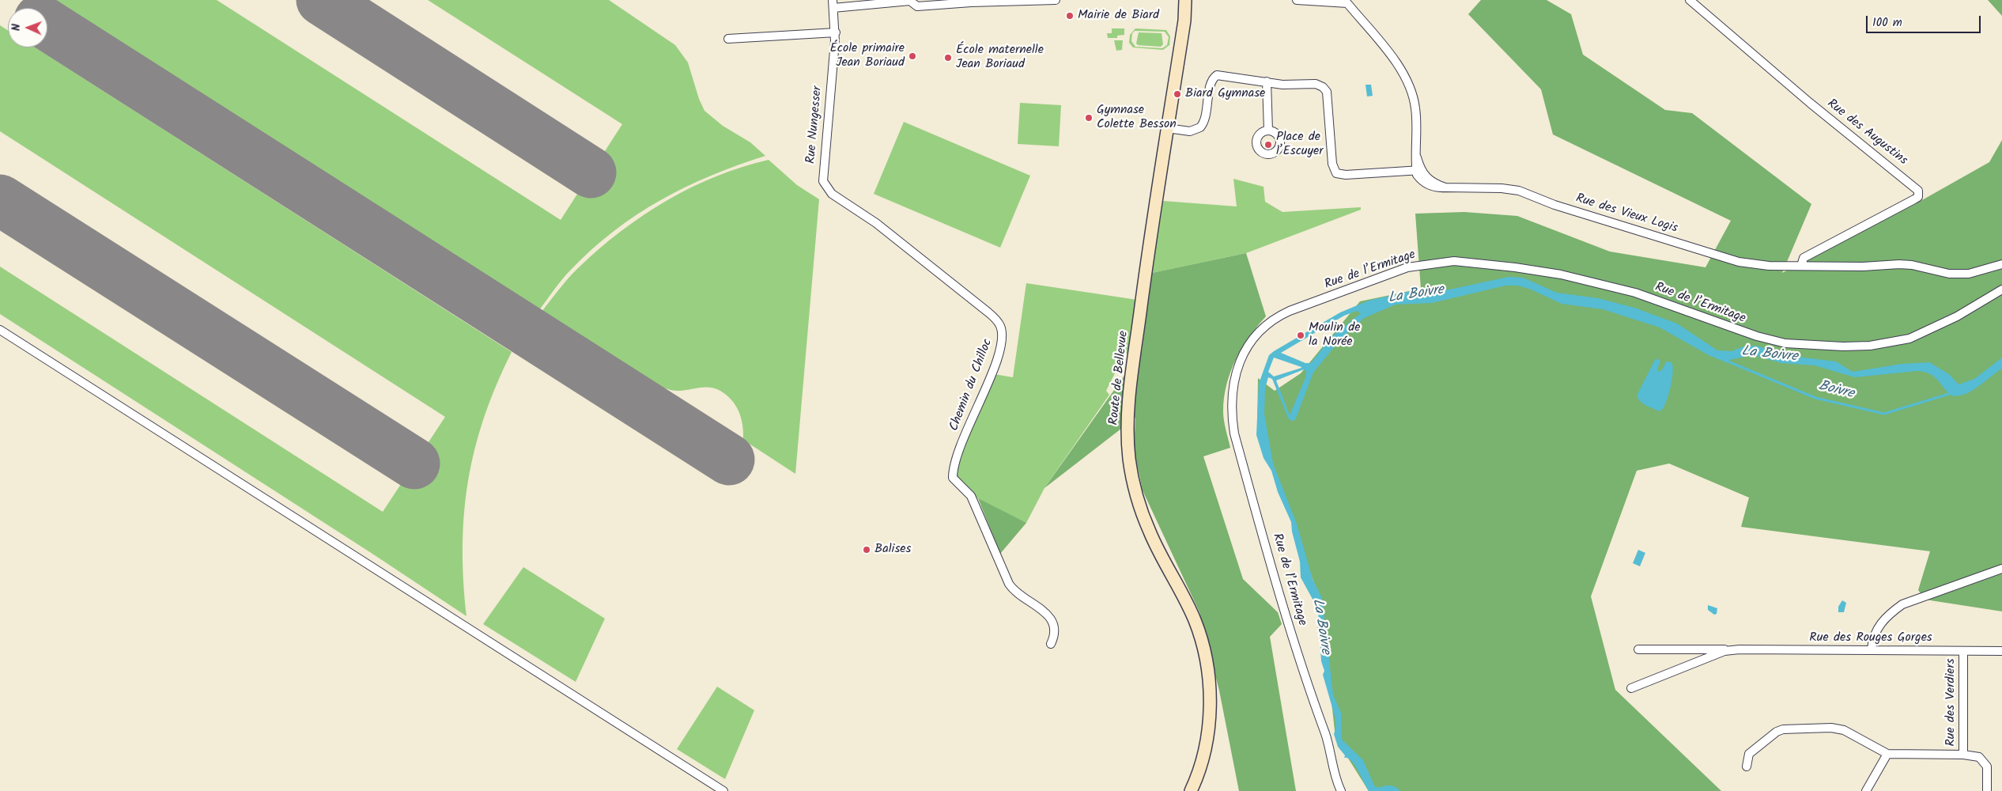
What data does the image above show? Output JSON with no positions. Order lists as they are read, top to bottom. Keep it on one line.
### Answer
{"streets":{"street":["Rue Nungesser","Rue des Augustins","Rue des Vieux Logis","Rue de l’Ermitage","Route de Bellevue","Chemin du Chilloc","Rue des Rouges Gorges","Rue des Verdiers"]},"crossings":[["Rue Nungesser","Chemin du Chilloc"],["Rue des Augustins","Rue des Vieux Logis"],["Rue des Rouges Gorges","Rue des Verdiers"]],"water":["La Boivre","Boivre"],"places":["Mairie de Biard","École primaire Jean Boriaud","École maternelle Jean Boriaud","Biard Gymnase","Gymnase Colette Besson","Place de l’Escuyer","Moulin de la Norée","Balises"],"scale_bar":"100 m","north":"left"}
